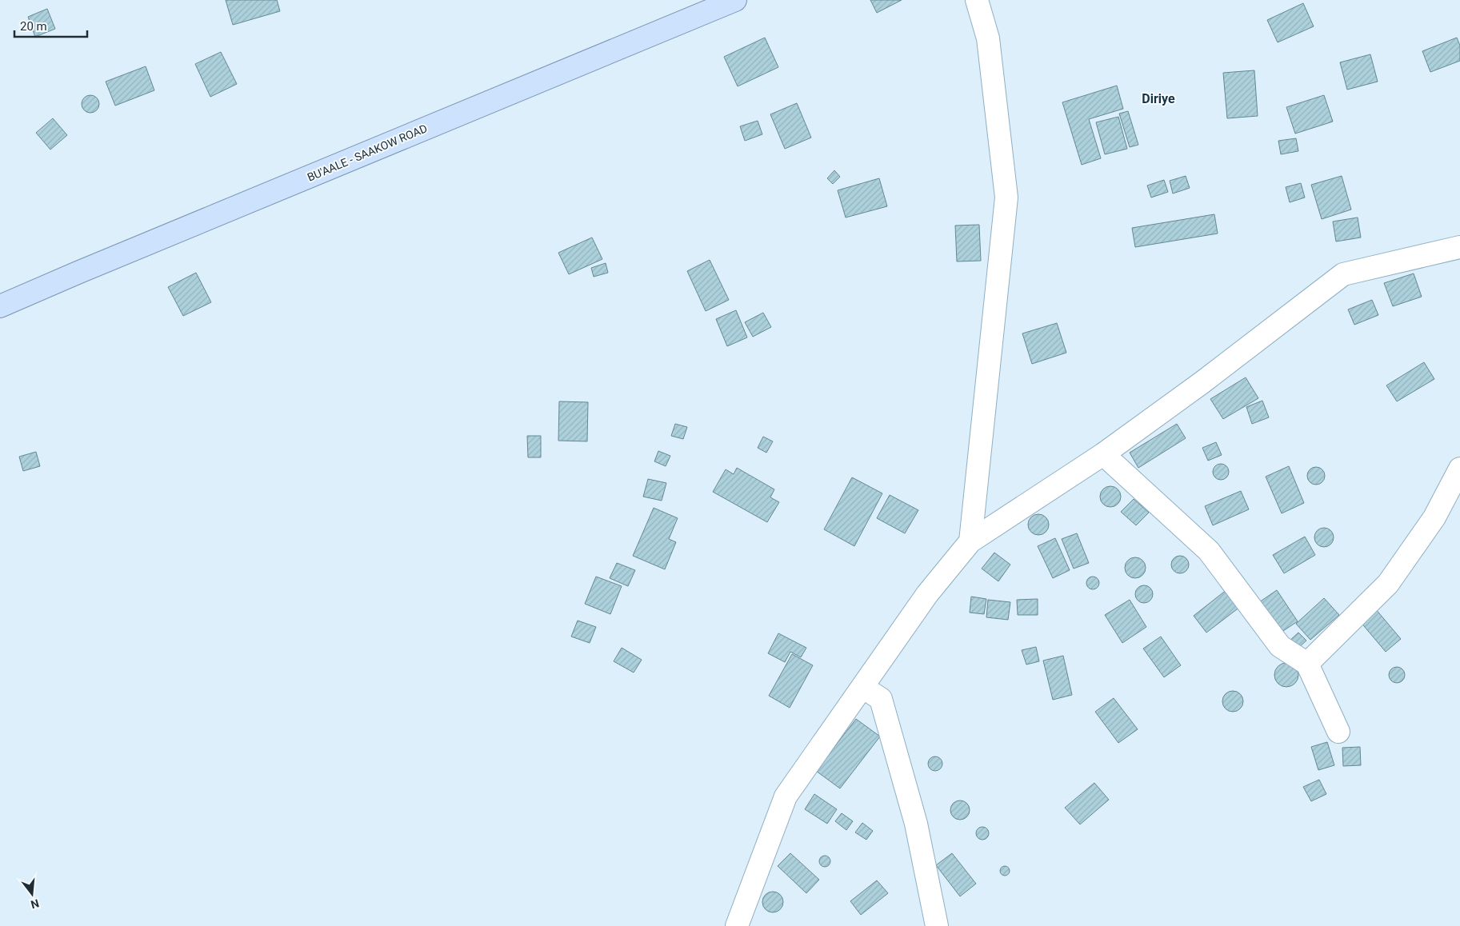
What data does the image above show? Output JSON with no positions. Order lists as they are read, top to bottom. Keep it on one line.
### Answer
{"streets":{"main road":["BU'AALE - SAAKOW ROAD"]},"districts":["Diriye"],"scale_bar":"20 m","north":"bottom"}
